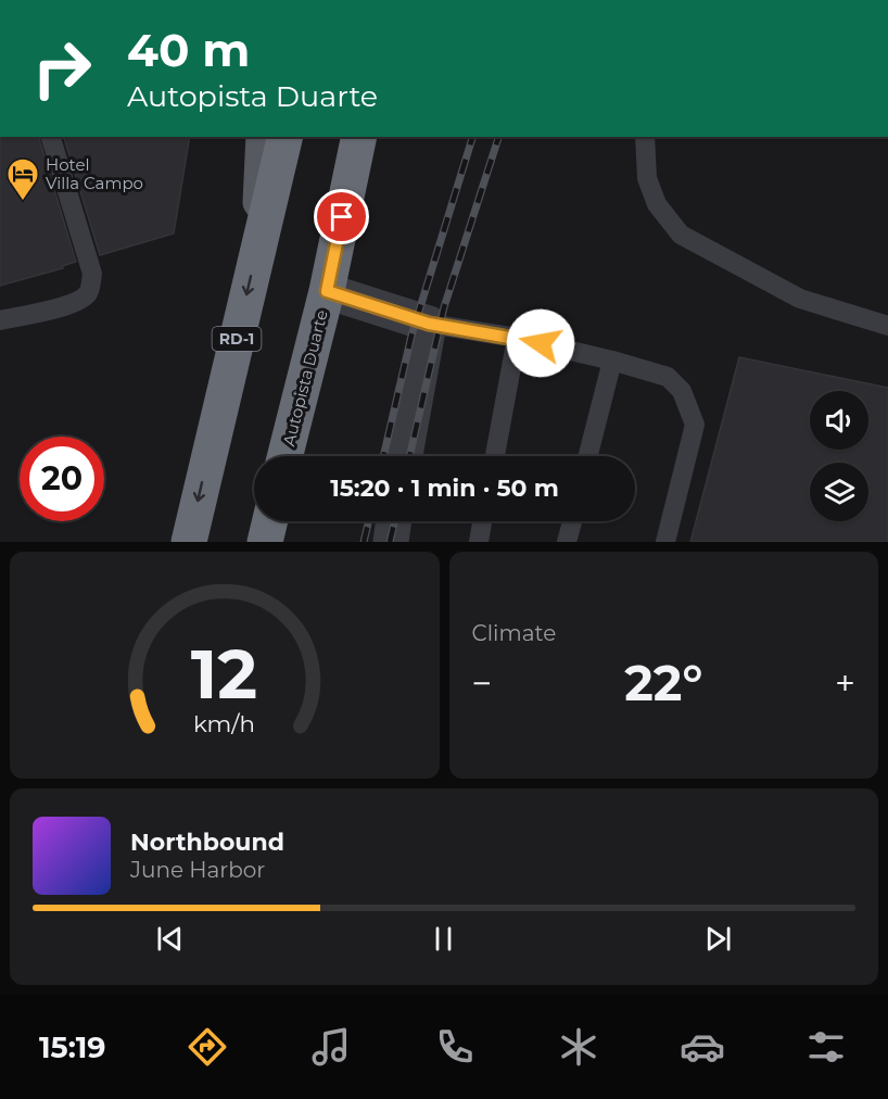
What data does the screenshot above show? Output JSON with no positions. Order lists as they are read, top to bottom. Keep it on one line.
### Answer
{"streets":{"highway":["RD-1","Autopista Duarte"]},"places":{"hotel":["Hotel Villa Campo"]},"page":{"turn":["40 m","Autopista Duarte"],"limit":"20","trip":"15:20 · 1 min · 50 m","tile":"Climate","heat":["−","22°","+"],"song":["Northbound","June Harbor"],"tabs":"15:19","gauge":["12","km/h"]}}
